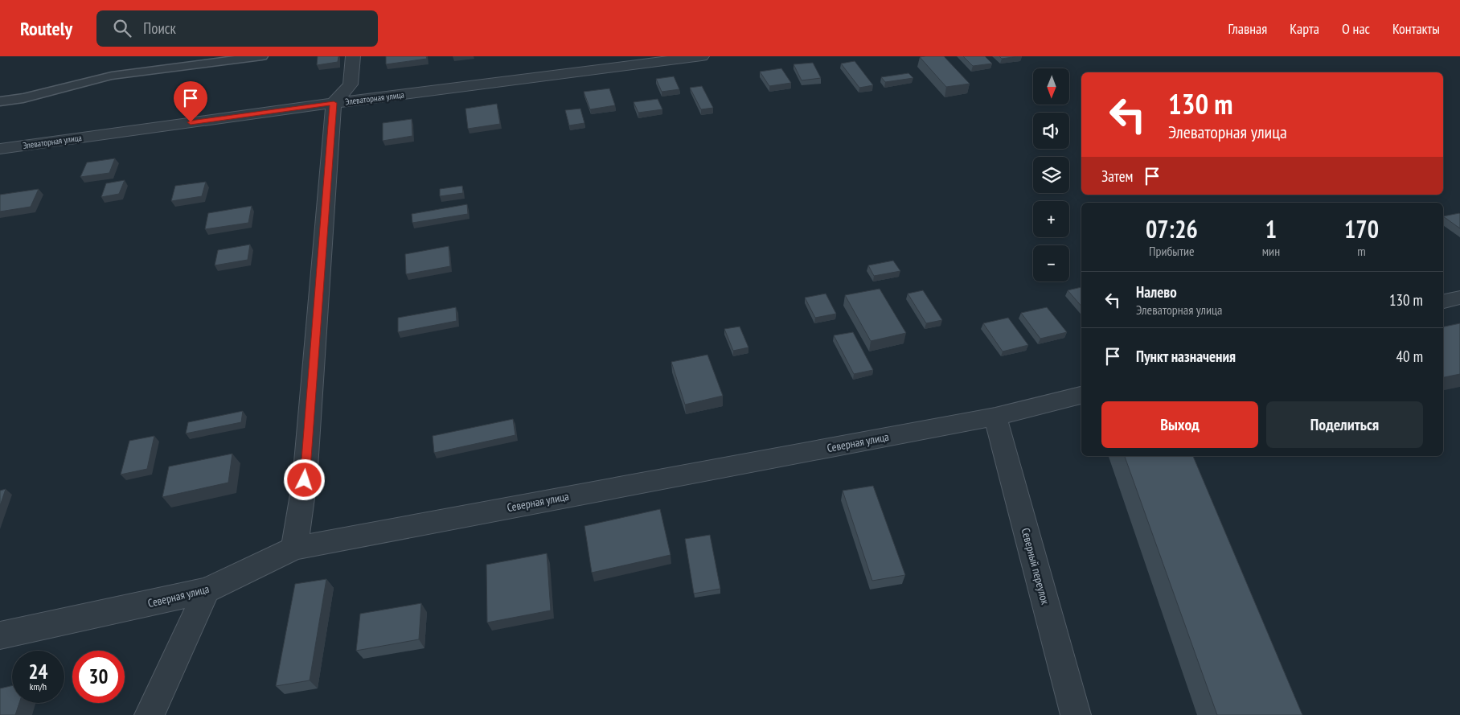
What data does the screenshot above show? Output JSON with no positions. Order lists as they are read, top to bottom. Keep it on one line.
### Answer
{"streets":{"street":["Элеваторная улица","Северная улица","Северный переулок"]},"crossings":[["Северная улица","Северный переулок"]],"north":"bottom","page":{"header":"Routely","search":"Поиск","nav":["Главная","Карта","О нас","Контакты"],"map_buttons":["+","−"],"turn":["130 m","Элеваторная улица"],"then":"Затем","eta":["07:26","Прибытие","1","мин","170","m"],"list":[{"name":"Налево","note":"Элеваторная улица","value":"130 m"},{"name":"Пункт назначения","value":"40 m"}],"buttons":["Выход","Поделиться"],"speed":"24 km/h","limit":"30"}}
